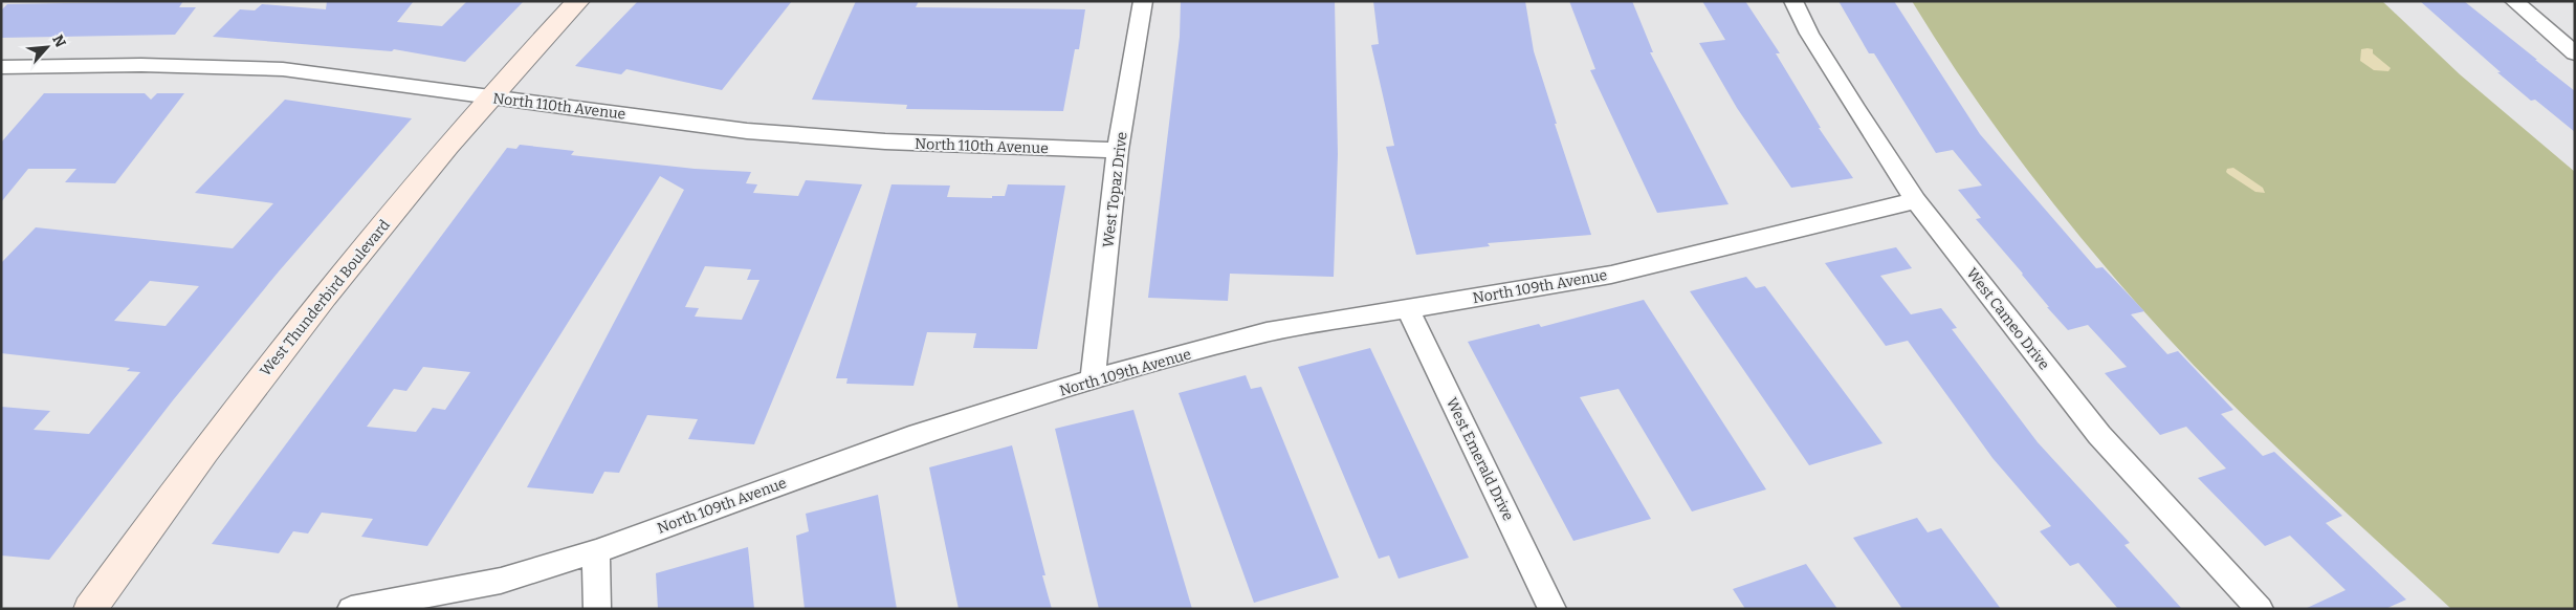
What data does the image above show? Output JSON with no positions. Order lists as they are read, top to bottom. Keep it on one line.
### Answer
{"streets":{"street":["North 110th Avenue","West Topaz Drive","North 109th Avenue","West Thunderbird Boulevard","West Cameo Drive","West Emerald Drive"]},"crossings":[["North 110th Avenue","West Topaz Drive"],["North 110th Avenue","West Thunderbird Boulevard"],["West Topaz Drive","North 109th Avenue"],["North 109th Avenue","West Cameo Drive"],["North 109th Avenue","West Emerald Drive"]],"north":"top right"}
